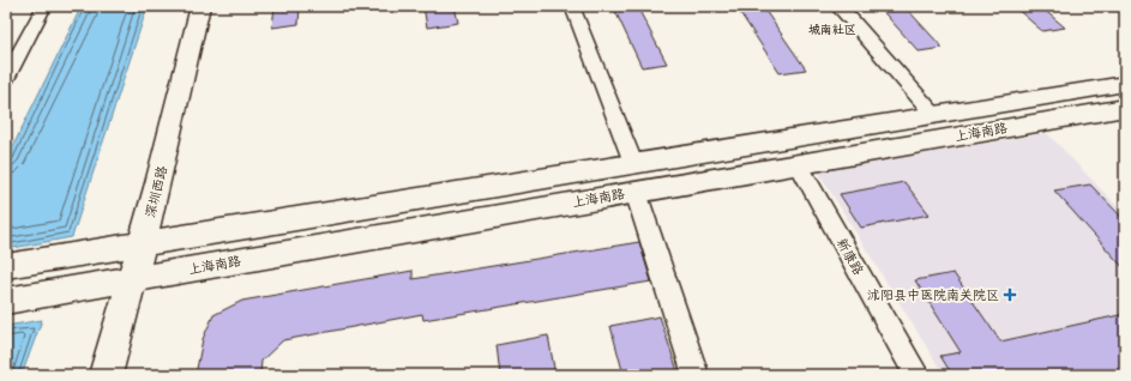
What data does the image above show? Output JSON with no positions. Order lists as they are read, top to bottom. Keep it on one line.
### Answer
{"streets":{"main road":["上海南路","深圳西路"],"street":["新康路"]},"crossings":[["上海南路","深圳西路"],["上海南路","新康路"]],"districts":["城南社区"],"places":{"health":["沭阳县中医院南关院区"]}}
